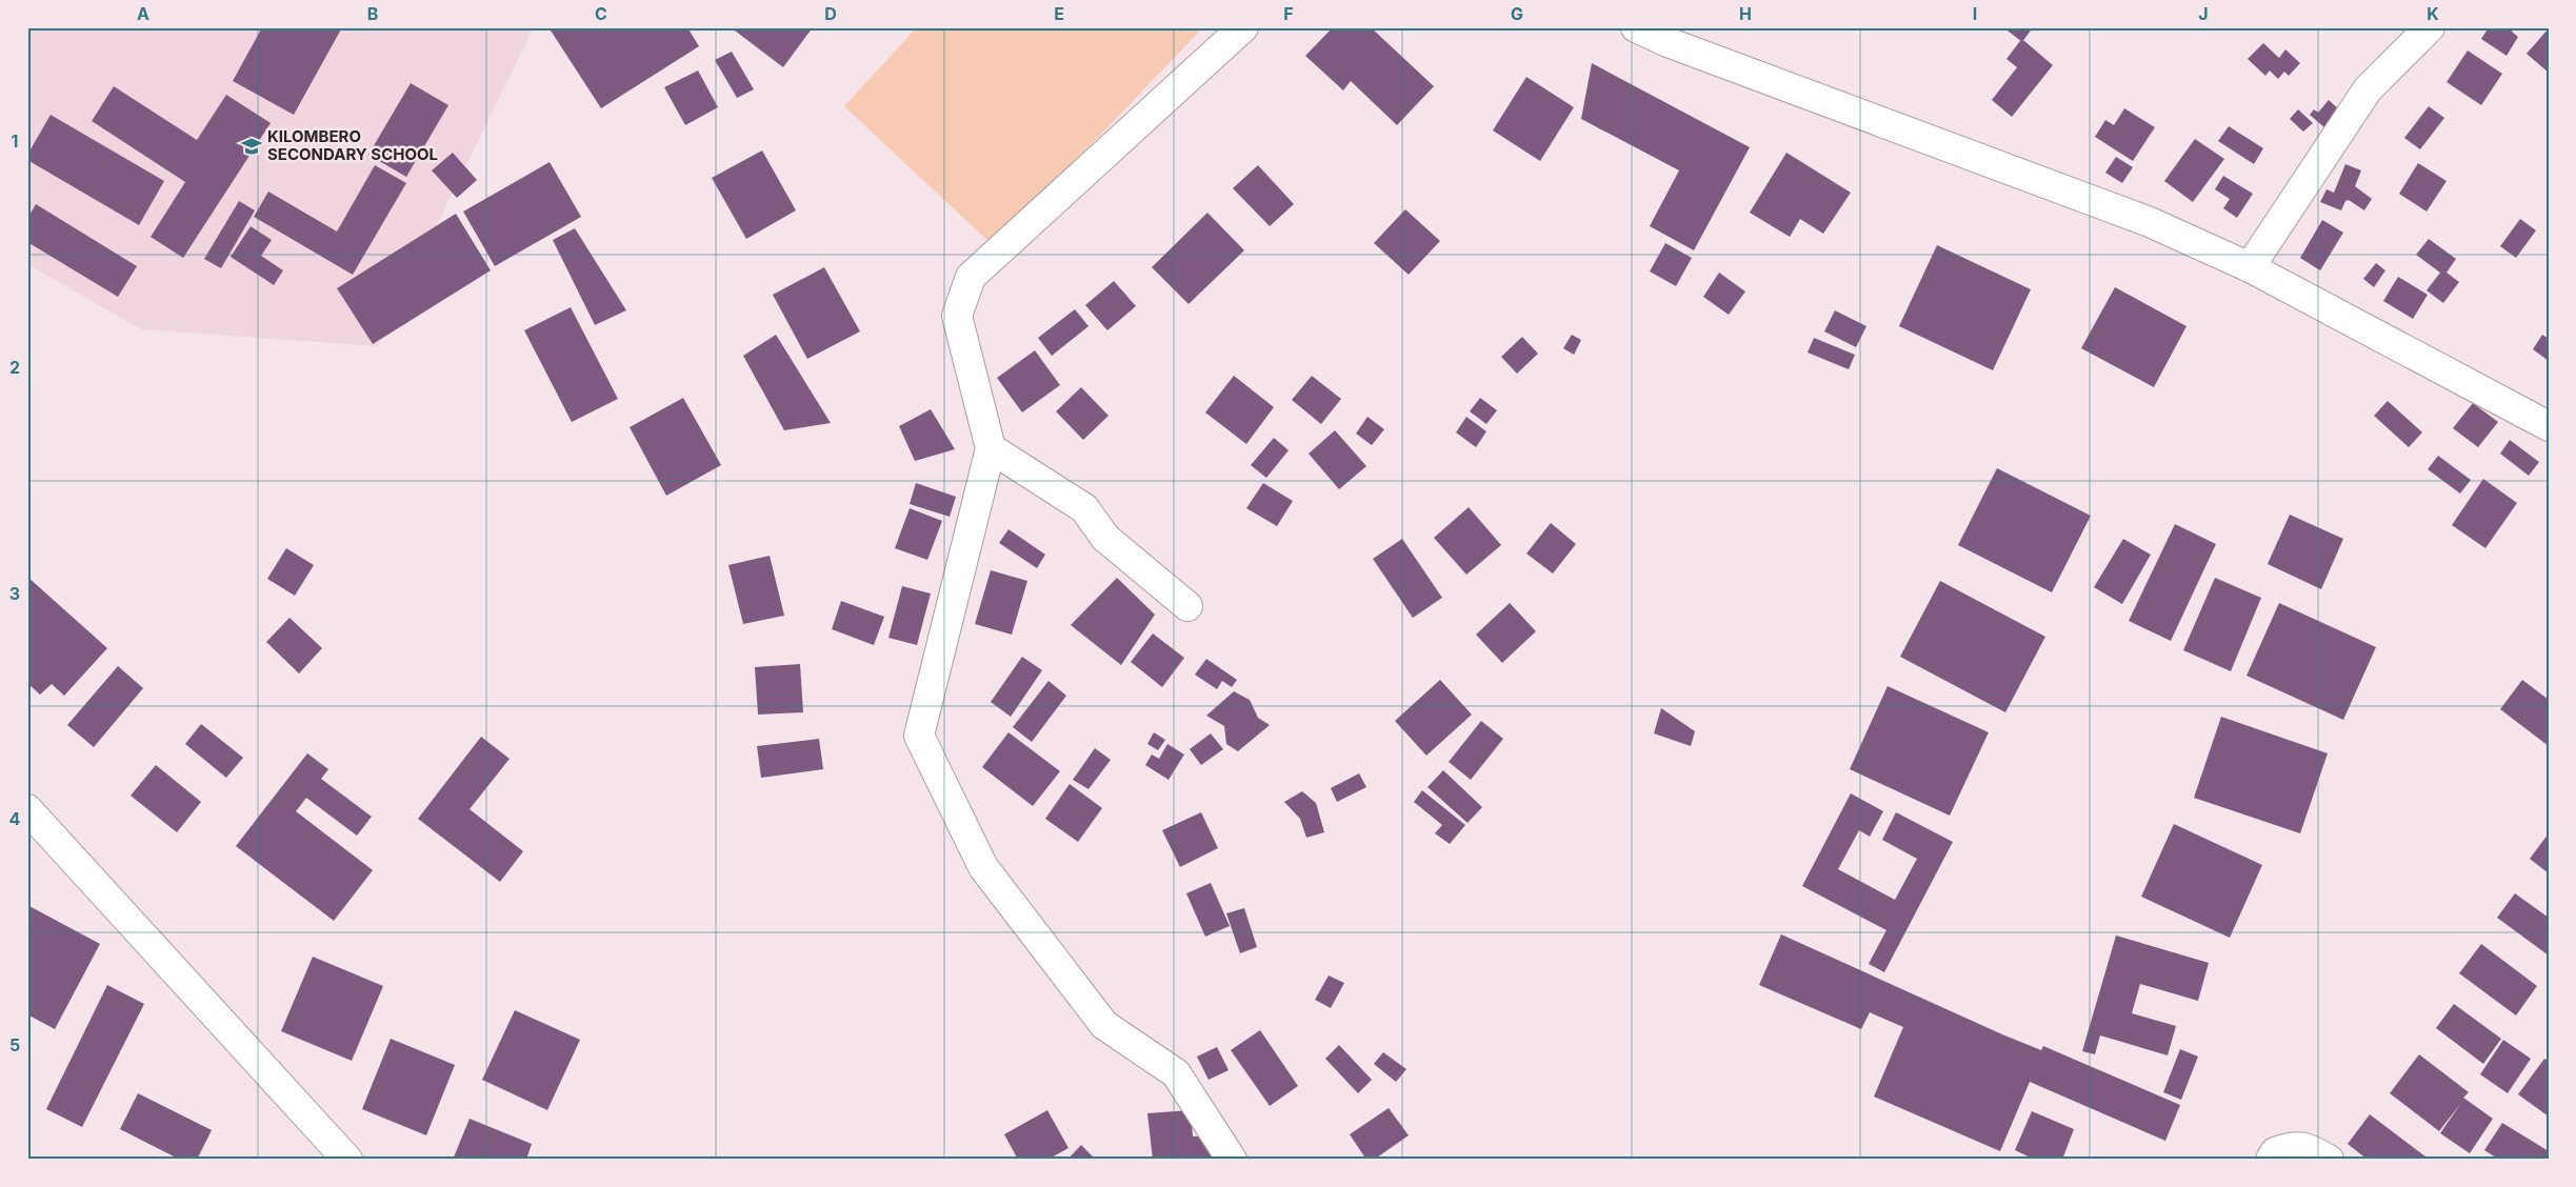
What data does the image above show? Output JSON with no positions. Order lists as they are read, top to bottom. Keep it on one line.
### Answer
{"places":{"school or university":["KILOMBERO SECONDARY SCHOOL"]},"grid":{"columns":["A","B","C","D","E","F","G","H","I","J","K"],"rows":["1","2","3","4","5"]}}
